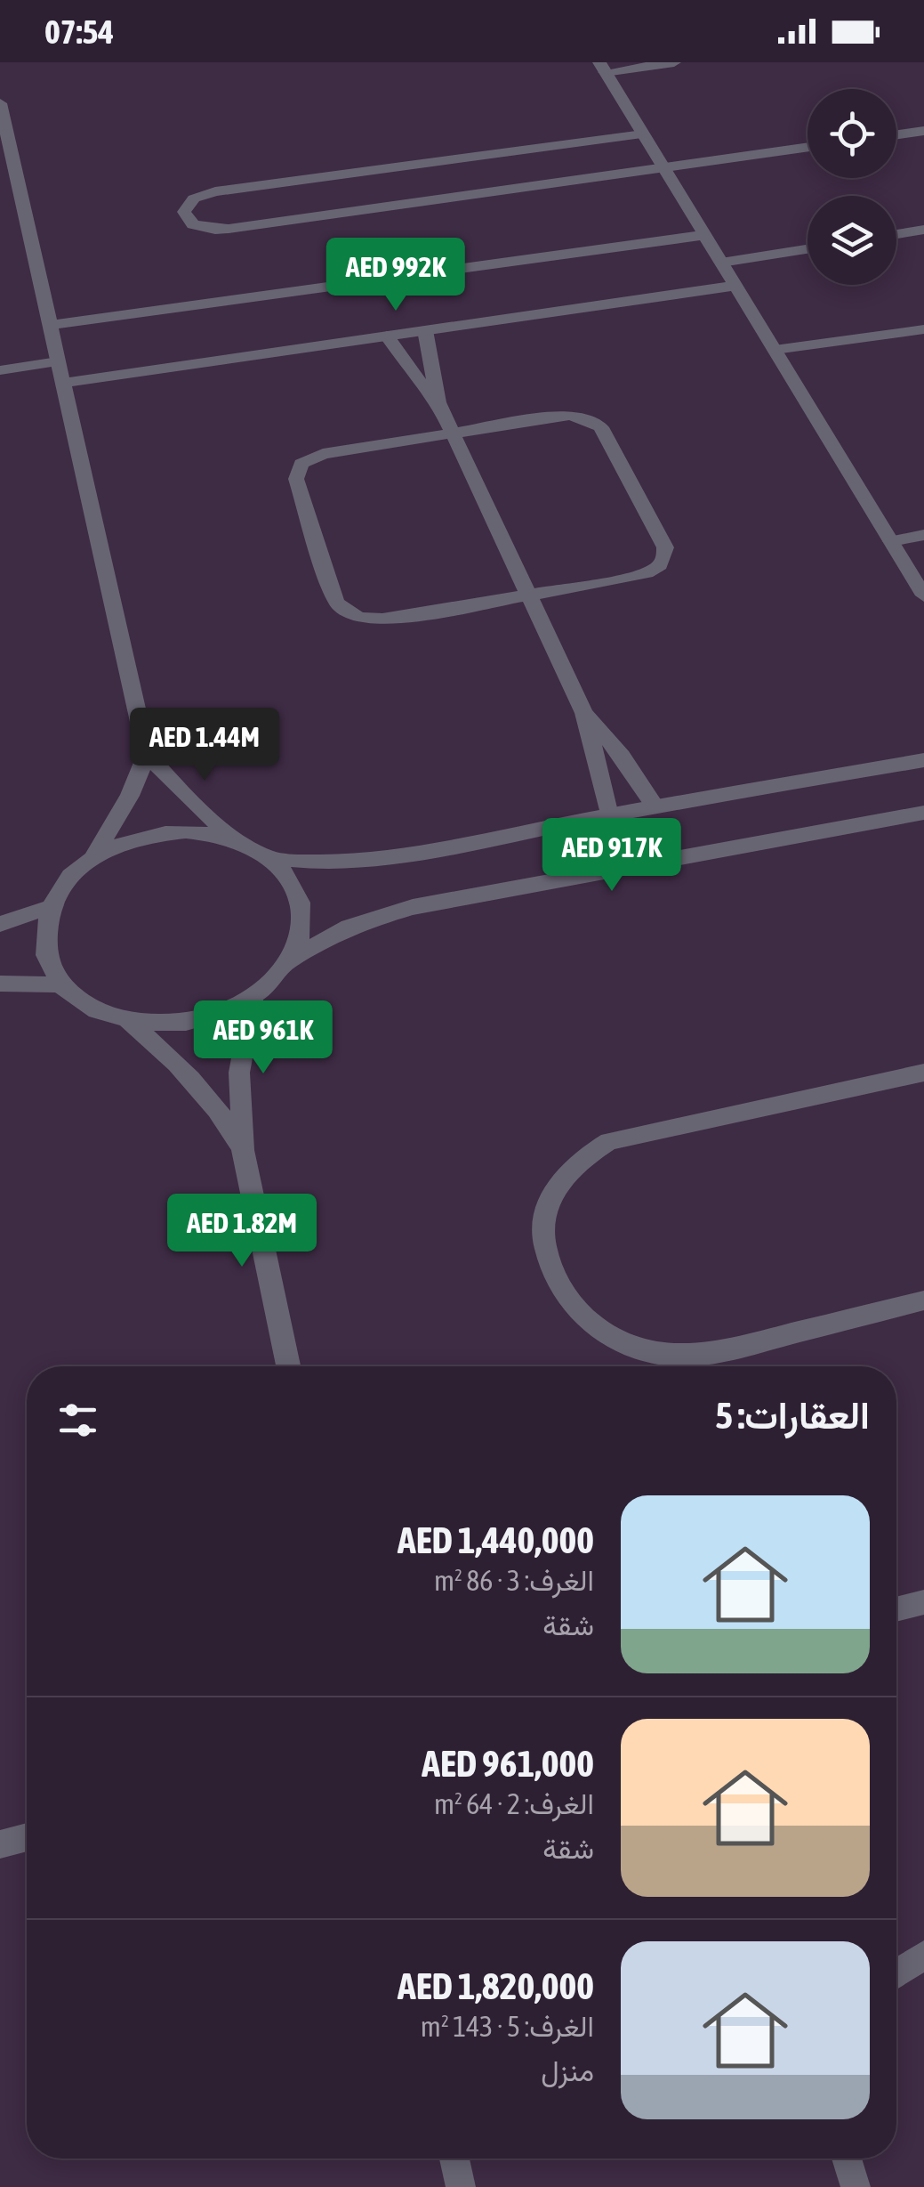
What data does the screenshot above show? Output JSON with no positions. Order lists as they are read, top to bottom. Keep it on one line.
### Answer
{"page":{"status":"07:54","price":["AED 992K","AED 1.44M","AED 917K","AED 961K","AED 1.82M"],"heading":"العقارات: 5","list":[{"name":"AED 1,440,000","note":"الغرف: 3 · 86 m² · شقة"},{"name":"AED 961,000","note":"الغرف: 2 · 64 m² · شقة"},{"name":"AED 1,820,000","note":"الغرف: 5 · 143 m² · منزل"}]}}
